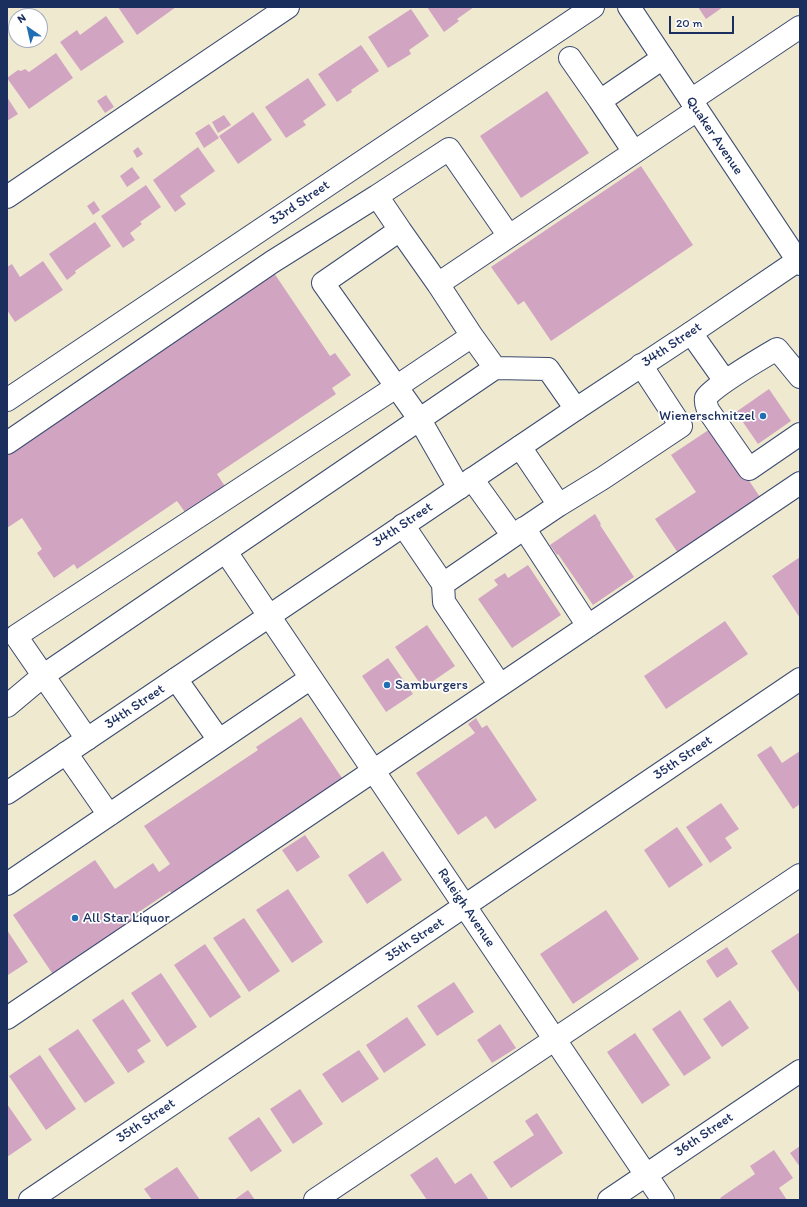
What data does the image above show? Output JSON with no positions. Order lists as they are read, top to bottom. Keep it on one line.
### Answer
{"streets":{"street":["Quaker Avenue","33rd Street","34th Street","35th Street","Raleigh Avenue","36th Street"]},"crossings":[["Quaker Avenue","34th Street"],["34th Street","Raleigh Avenue"],["35th Street","Raleigh Avenue"],["Raleigh Avenue","36th Street"]],"places":["Wienerschnitzel","Samburgers","All Star Liquor"],"scale_bar":"20 m","north":"top left"}
